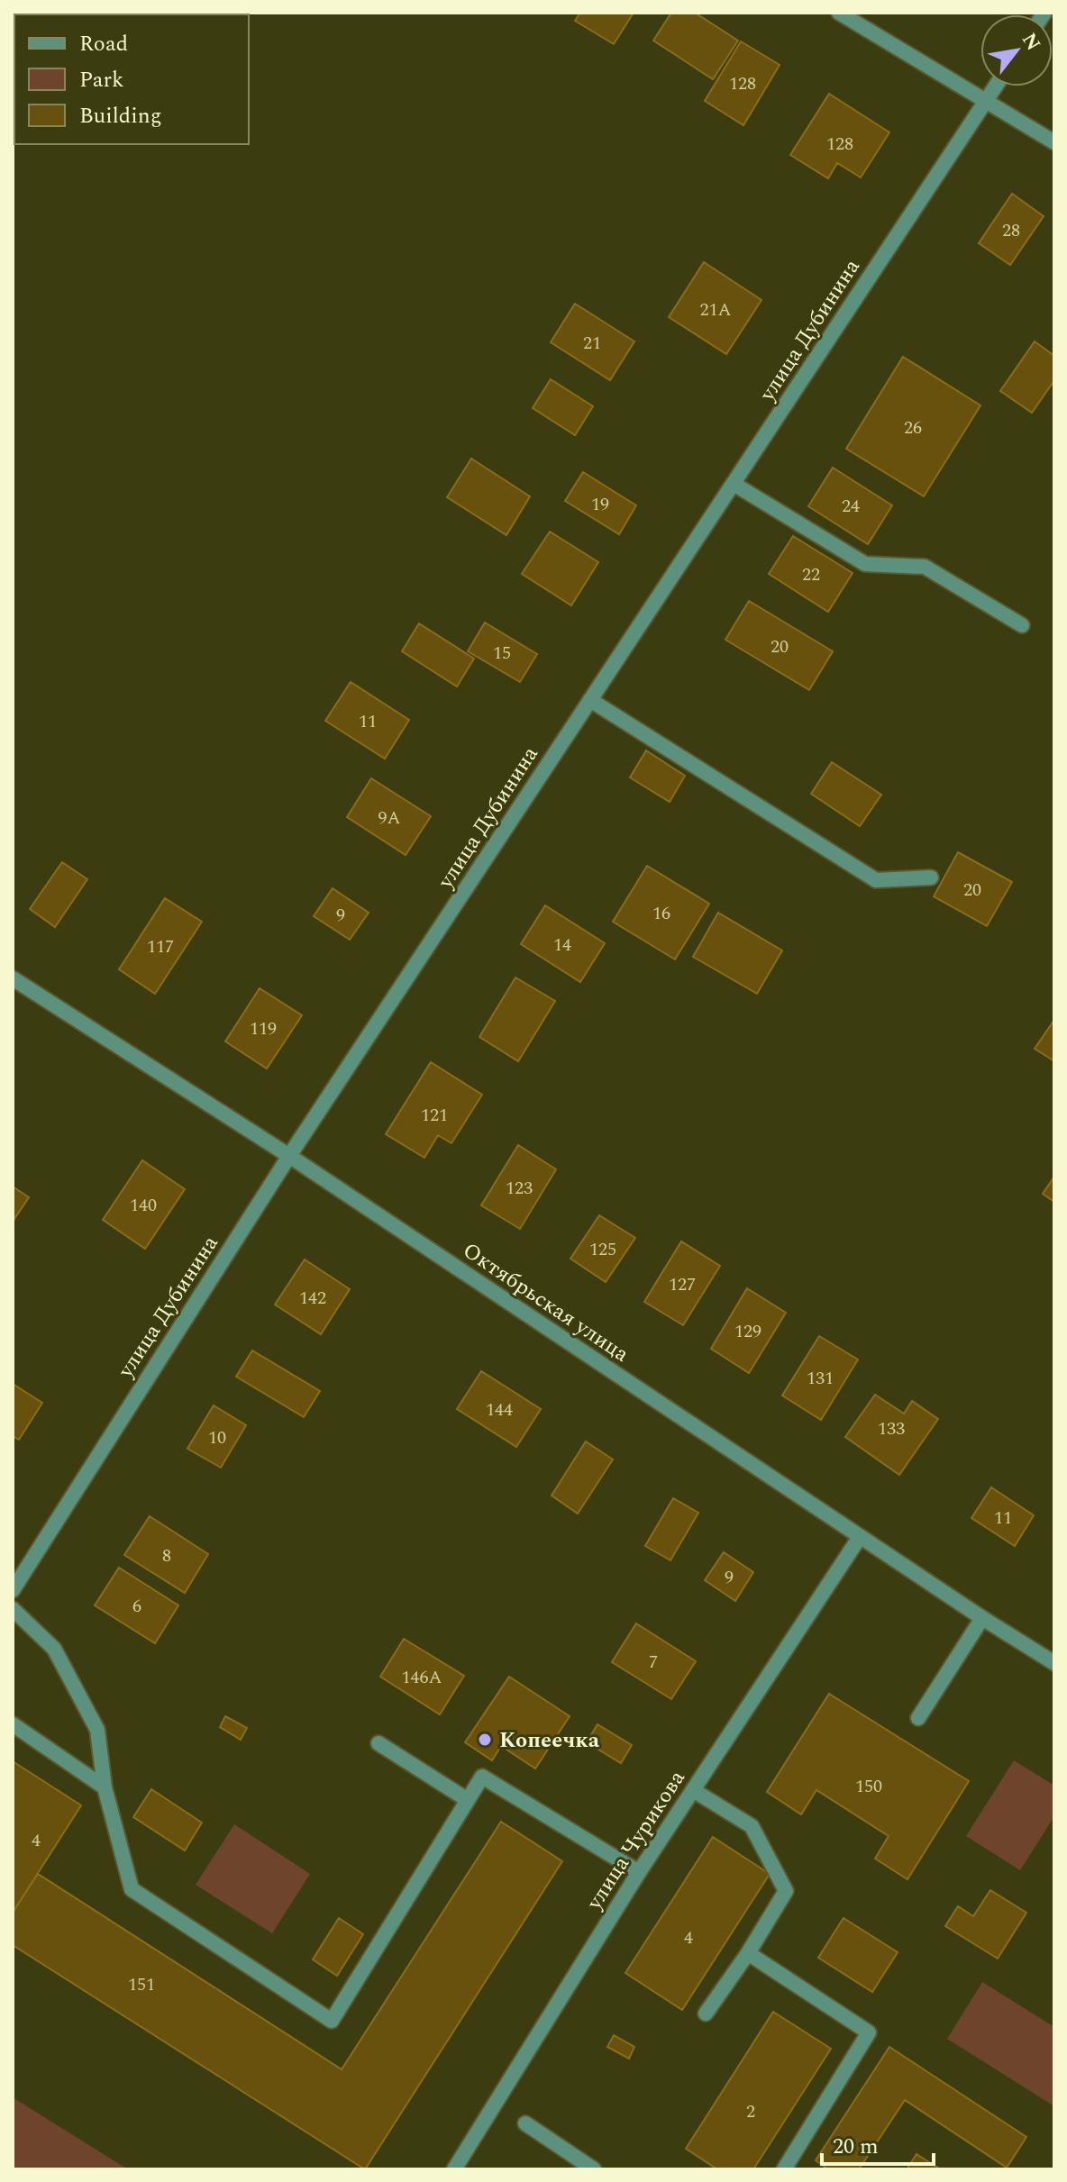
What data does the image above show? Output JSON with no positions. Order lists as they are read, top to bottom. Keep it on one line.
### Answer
{"streets":{"street":["улица Дубинина","Октябрьская улица","улица Чурикова"]},"crossings":[["улица Дубинина","Октябрьская улица"],["Октябрьская улица","улица Чурикова"]],"places":["Копеечка"],"house_numbers":["128","128","28","21А","21","26","19","24","22","20","15","11","9А","20","16","9","14","117","119","121","123","140","125","127","142","129","131","144","133","10","11","8","9","6","7","146А","150","4","4","151","2"],"legend":["Road","Park","Building"],"scale_bar":"20 m","north":"top right"}
